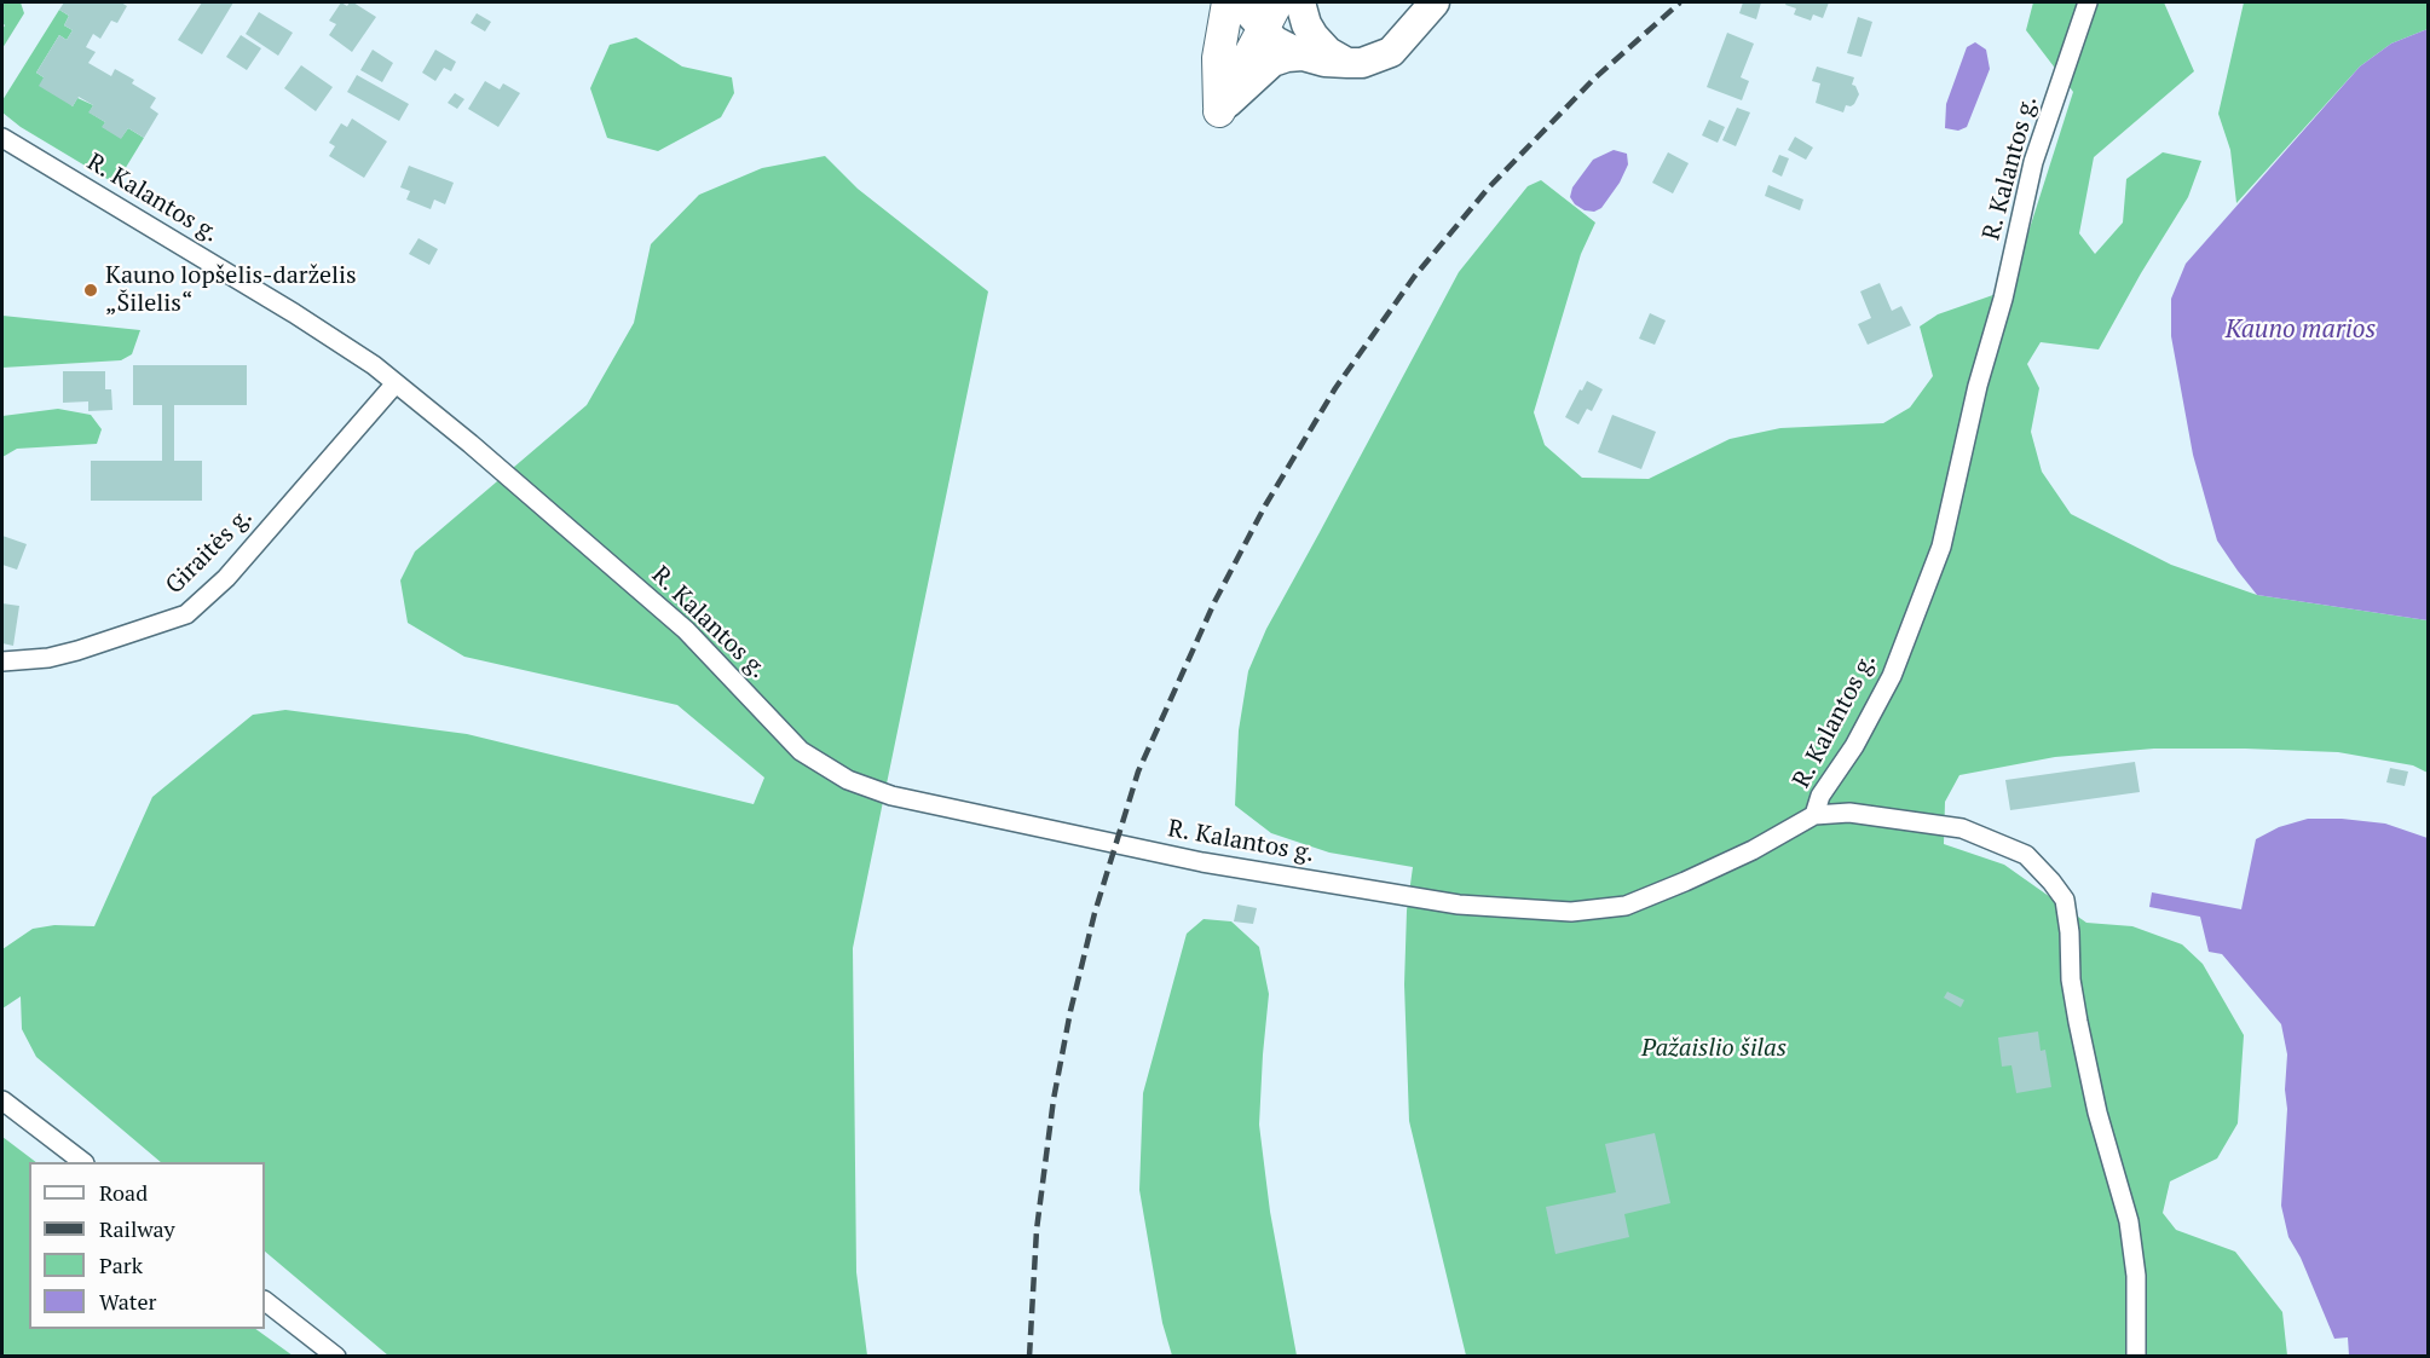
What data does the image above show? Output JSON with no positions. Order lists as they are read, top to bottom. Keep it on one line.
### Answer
{"streets":{"street":["R. Kalantos g.","Giraitės g."]},"crossings":[["R. Kalantos g.","Giraitės g."]],"water":["Kauno marios"],"parks":["Pažaislio šilas"],"places":["Kauno lopšelis-darželis „Šilelis“"],"legend":["Road","Railway","Park","Water"]}
